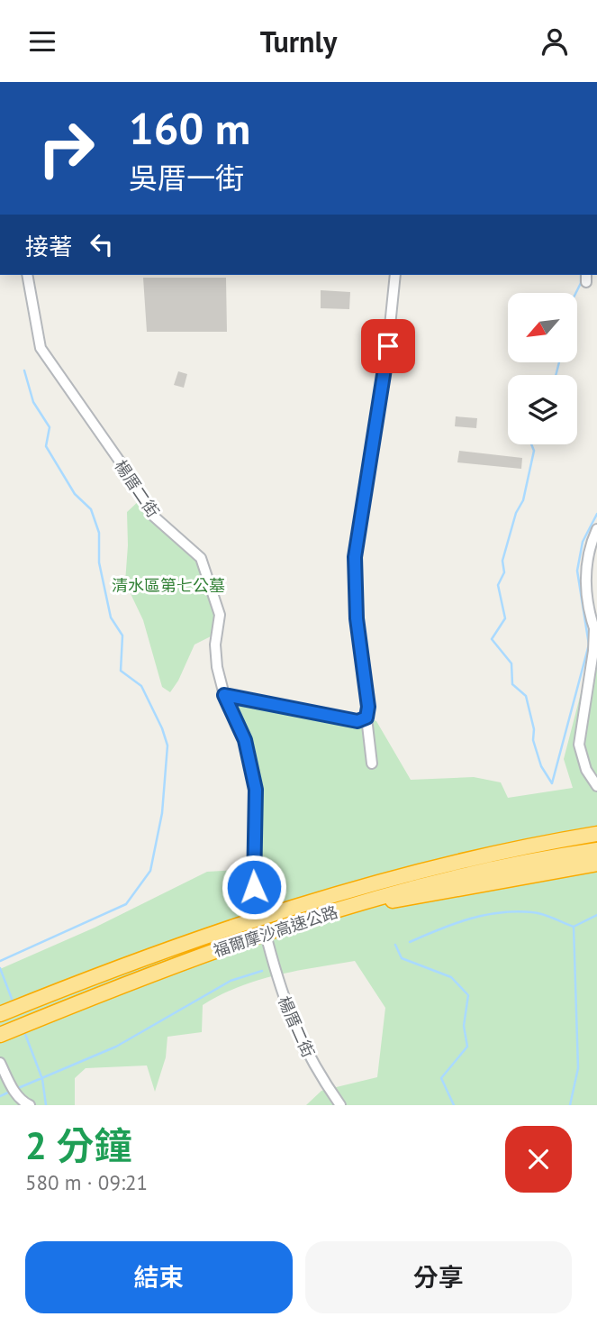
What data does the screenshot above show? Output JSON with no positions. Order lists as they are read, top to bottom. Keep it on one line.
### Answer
{"streets":{"highway":["福爾摩沙高速公路"],"street":["楊厝二街"]},"parks":["清水區第七公墓"],"north":"bottom left","page":{"header":"Turnly","turn":["160 m","吳厝一街"],"then":"接著","heading":["2 分鐘","580 m · 09:21"],"buttons":["結束","分享"]}}
